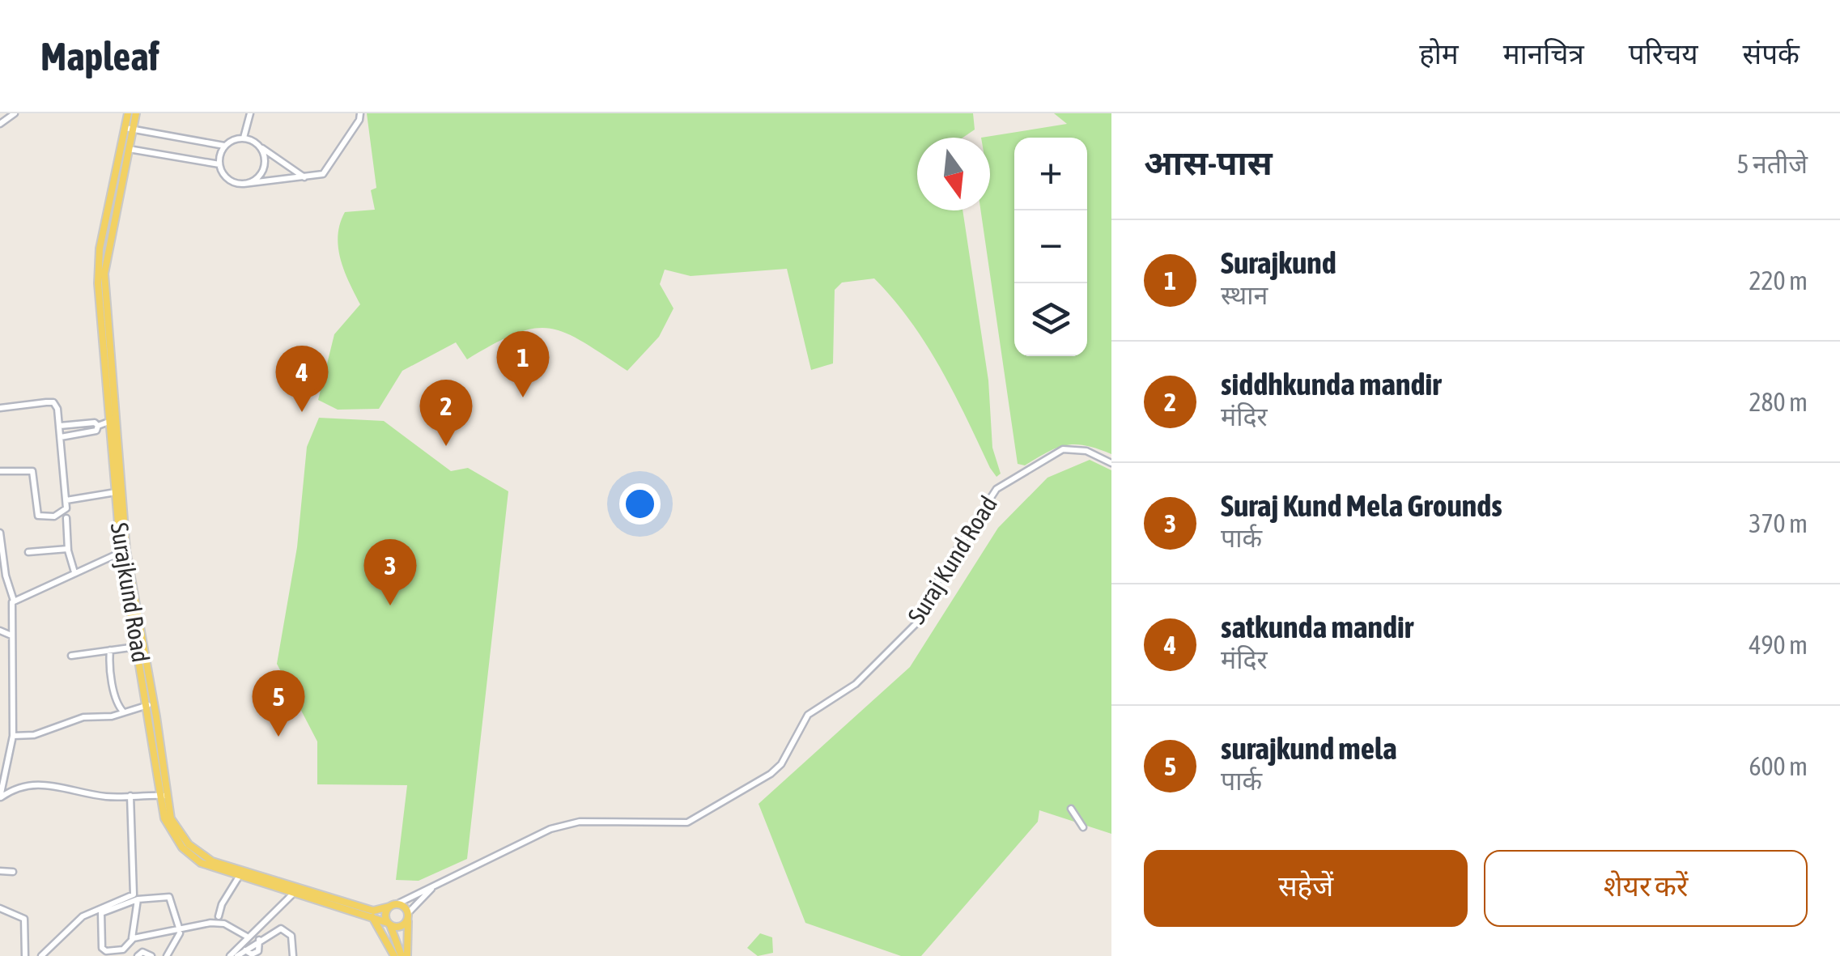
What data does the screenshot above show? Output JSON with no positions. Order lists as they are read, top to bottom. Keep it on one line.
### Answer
{"streets":{"main road":["Surajkund Road"],"street":["Suraj Kund Road"]},"north":"bottom","page":{"header":"Mapleaf","nav":["होम","मानचित्र","परिचय","संपर्क"],"heading":["आस-पास","5 नतीजे"],"map_buttons":["+","−"],"list":[{"mark":"1","name":"Surajkund","note":"स्थान","value":"220 m"},{"mark":"2","name":"siddhkunda mandir","note":"मंदिर","value":"280 m"},{"mark":"3","name":"Suraj Kund Mela Grounds","note":"पार्क","value":"370 m"},{"mark":"4","name":"satkunda mandir","note":"मंदिर","value":"490 m"},{"mark":"5","name":"surajkund mela","note":"पार्क","value":"600 m"}],"pins":["1","4","2","3","5"],"buttons":["सहेजें","शेयर करें"]}}
